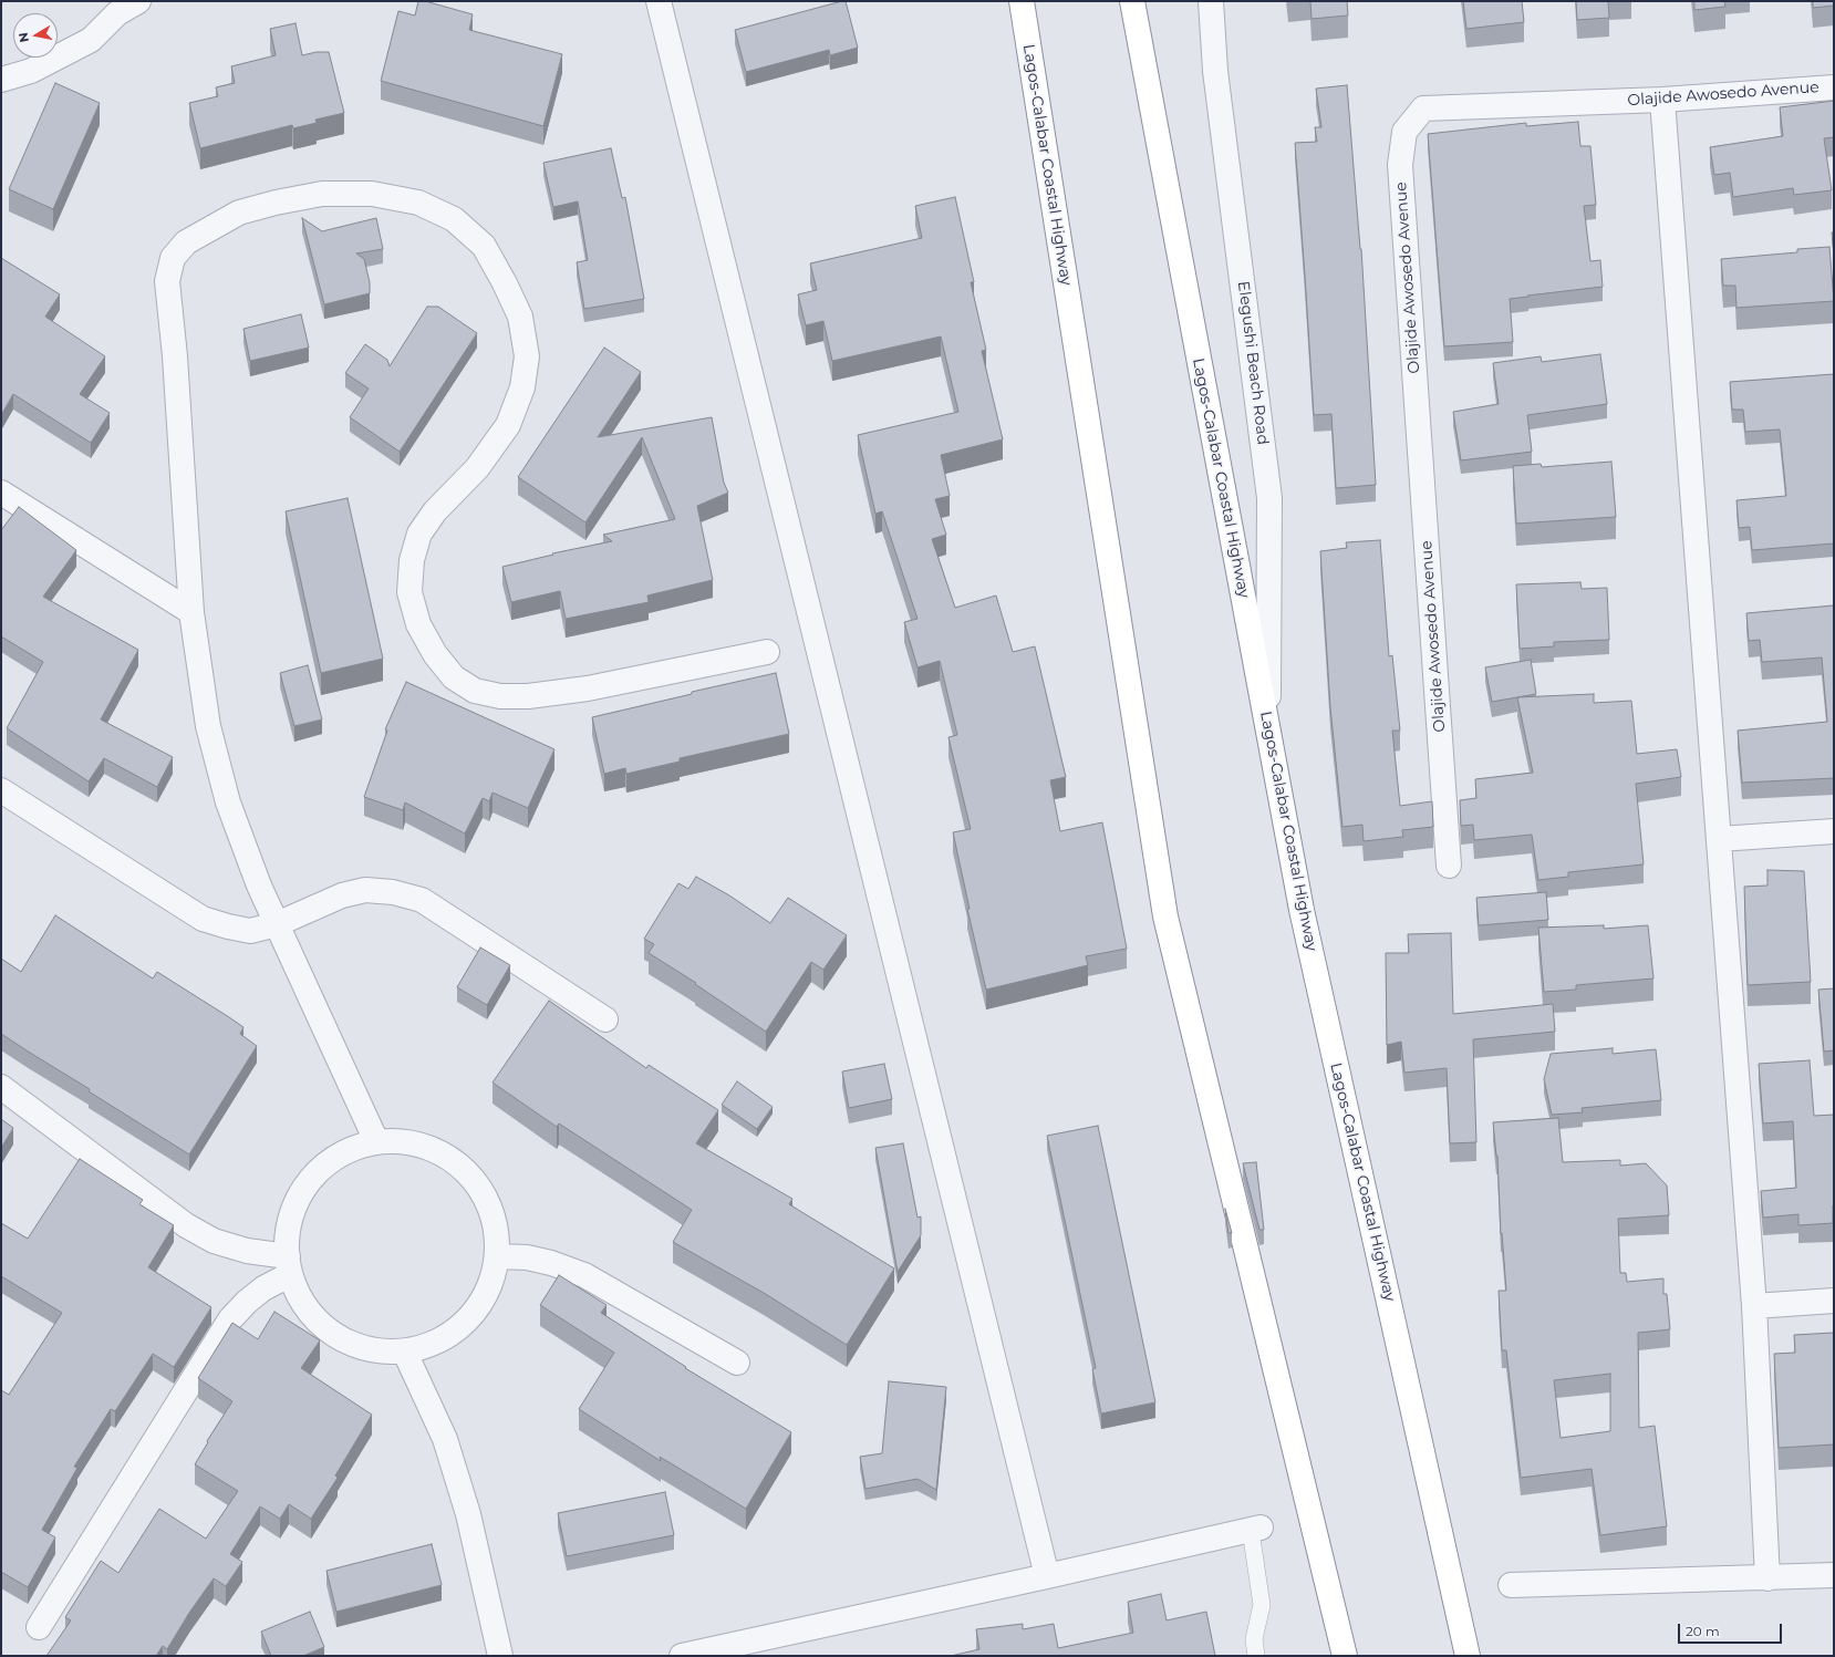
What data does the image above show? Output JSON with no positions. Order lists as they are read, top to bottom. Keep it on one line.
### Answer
{"streets":{"highway":["Lagos-Calabar Coastal Highway"],"street":["Olajide Awosedo Avenue","Elegushi Beach Road"]},"crossings":[["Lagos-Calabar Coastal Highway","Elegushi Beach Road"]],"scale_bar":"20 m","north":"left"}
